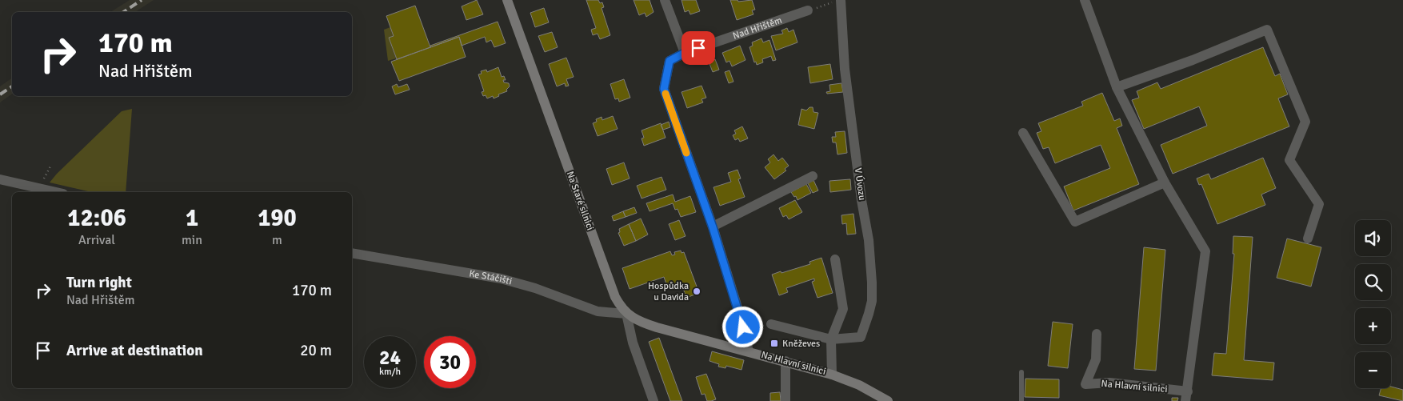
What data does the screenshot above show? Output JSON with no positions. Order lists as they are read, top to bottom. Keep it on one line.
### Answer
{"streets":{"street":["Nad Hřištěm","V Úvozu","Na Staré silnici","Ke Stáčišti","Na Hlavní silnici"]},"crossings":[["Nad Hřištěm","Na Hlavní silnici"],["Na Staré silnici","Ke Stáčišti"],["Na Staré silnici","Na Hlavní silnici"],["Ke Stáčišti","Na Hlavní silnici"]],"places":{"other":["Hospůdka u Davida"],"transit":["Kněževes"]},"page":{"turn":["170 m","Nad Hřištěm"],"eta":["12:06","Arrival","1","min","190","m"],"map_buttons":["+","−"],"list":[{"name":"Turn right","note":"Nad Hřištěm","value":"170 m"},{"name":"Arrive at destination","value":"20 m"}],"speed":"24 km/h","limit":"30"}}
